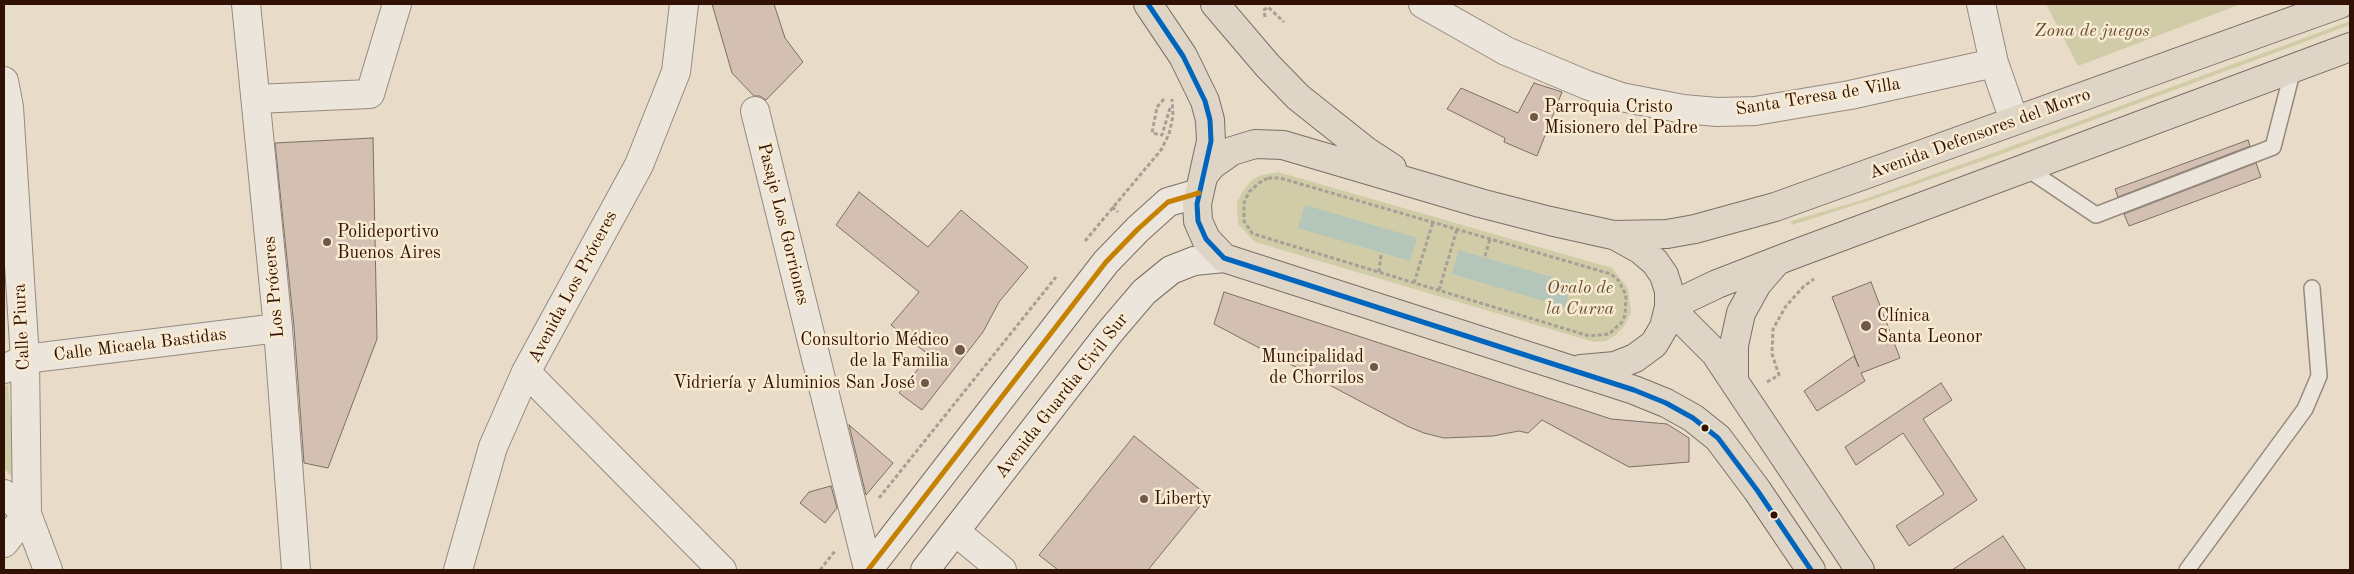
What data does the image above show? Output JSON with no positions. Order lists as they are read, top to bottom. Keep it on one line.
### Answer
{"streets":{"main road":["Avenida Defensores del Morro"],"street":["Santa Teresa de Villa","Pasaje Los Gorriones","Los Próceres","Avenida Los Próceres","Calle Piura","Calle Micaela Bastidas","Avenida Guardia Civil Sur"]},"crossings":[["Avenida Defensores del Morro","Avenida Guardia Civil Sur"],["Los Próceres","Calle Micaela Bastidas"],["Calle Piura","Calle Micaela Bastidas"]],"parks":["Zona de juegos","Ovalo de la Curva"],"places":["Parroquia Cristo Misionero del Padre","Polideportivo Buenos Aires","Clínica Santa Leonor","Consultorio Médico de la Familia","Muncipalidad de Chorrilos","Vidriería y Aluminios San José","Liberty"]}
